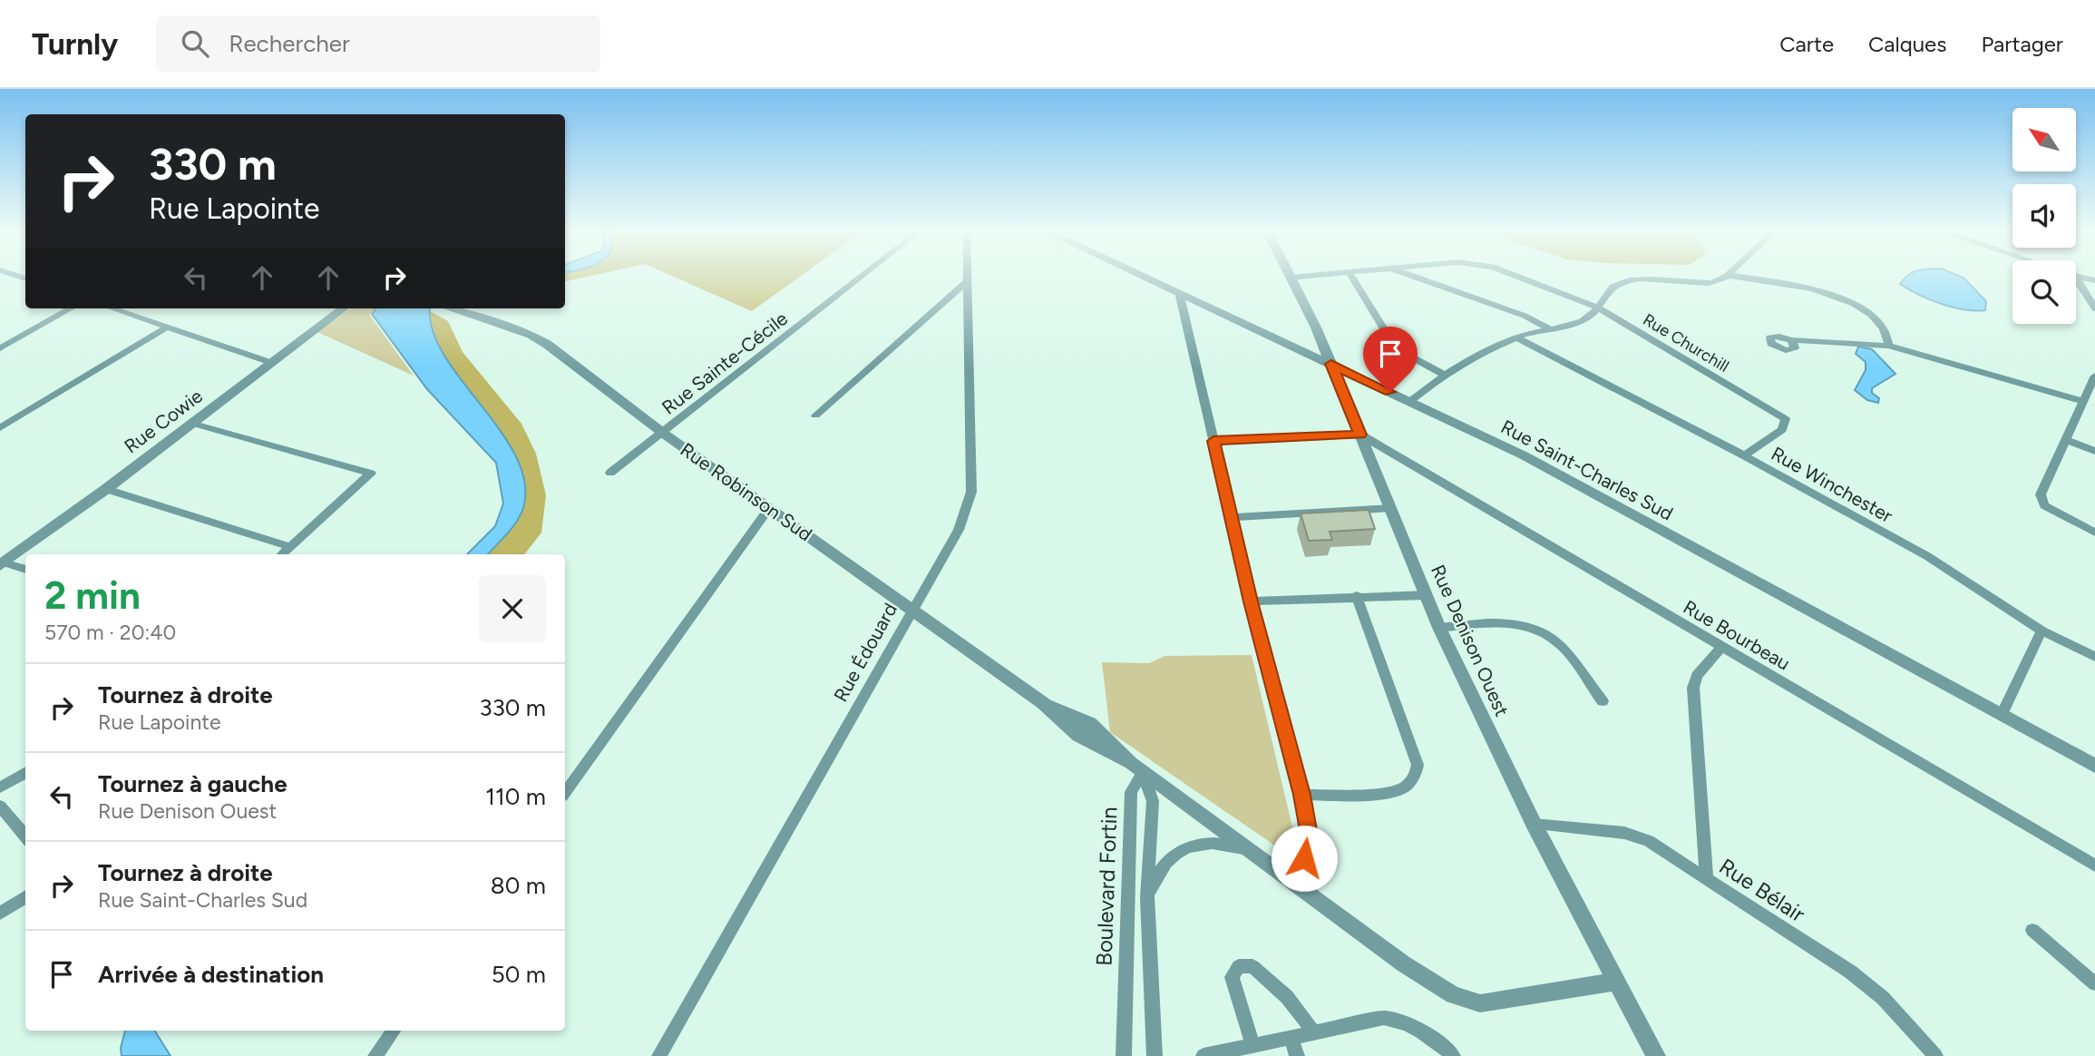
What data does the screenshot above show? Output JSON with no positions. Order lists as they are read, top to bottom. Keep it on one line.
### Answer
{"streets":{"street":["Rue Churchill","Rue Sainte-Cécile","Rue Cowie","Rue Saint-Charles Sud","Rue Winchester","Rue Robinson Sud","Rue Bourbeau","Rue Denison Ouest","Rue Édouard","Boulevard Fortin","Rue Bélair"]},"crossings":[["Rue Churchill","Rue Winchester"],["Rue Churchill","Rue Denison Ouest"],["Rue Sainte-Cécile","Rue Robinson Sud"],["Rue Saint-Charles Sud","Rue Denison Ouest"],["Rue Robinson Sud","Rue Denison Ouest"],["Rue Robinson Sud","Rue Édouard"],["Rue Robinson Sud","Boulevard Fortin"],["Rue Bourbeau","Rue Denison Ouest"],["Rue Denison Ouest","Rue Bélair"]],"north":"top left","page":{"header":"Turnly","search":"Rechercher","nav":["Carte","Calques","Partager"],"turn":["330 m","Rue Lapointe"],"heading":["2 min","570 m · 20:40"],"list":[{"name":"Tournez à droite","note":"Rue Lapointe","value":"330 m"},{"name":"Tournez à gauche","note":"Rue Denison Ouest","value":"110 m"},{"name":"Tournez à droite","note":"Rue Saint-Charles Sud","value":"80 m"},{"name":"Arrivée à destination","value":"50 m"}]}}
